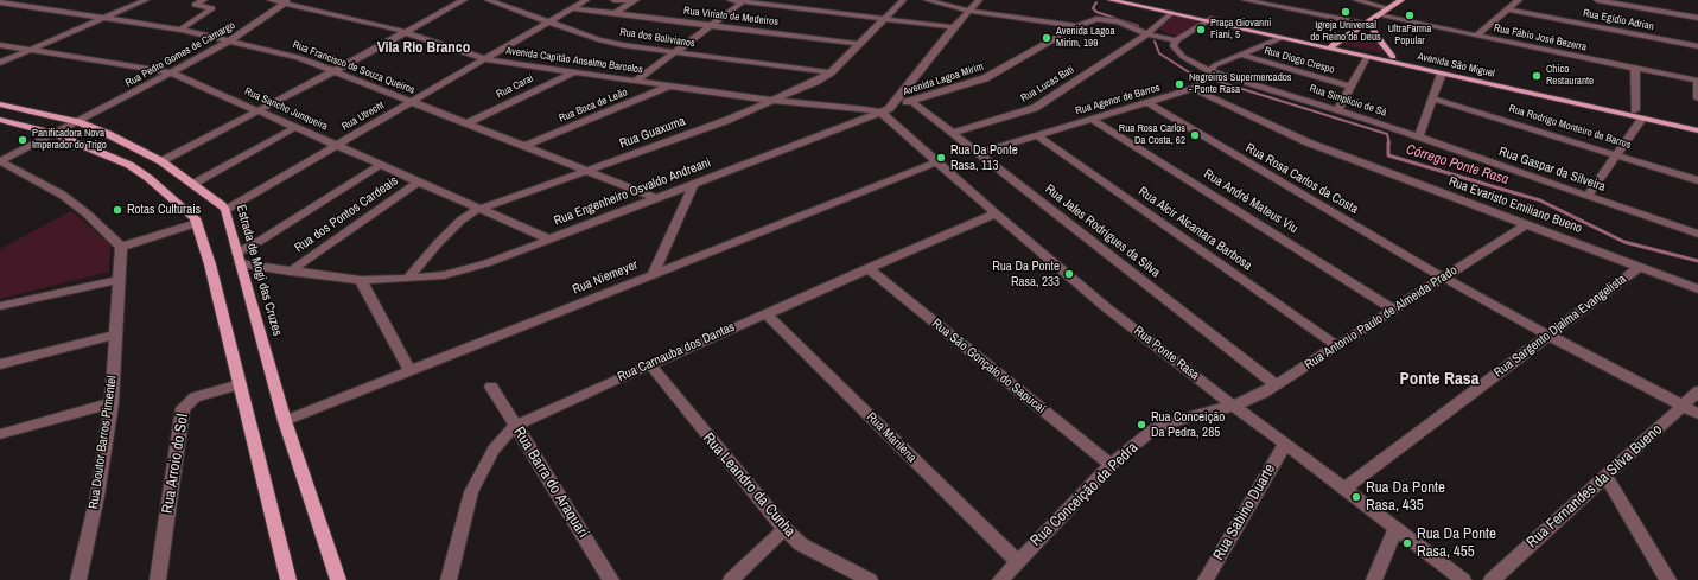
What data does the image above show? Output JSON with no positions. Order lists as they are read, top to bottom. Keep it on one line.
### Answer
{"streets":{"main road":["Avenida São Miguel","Estrada de Mogi das Cruzes"],"street":["Rua Viriato de Medeiros","Rua Egídio Adrian","Rua dos Bolivianos","Rua Fábio José Bezerra","Rua Pedro Gomes de Camargo","Avenida Capitão Anselmo Barcelos","Rua Diogo Crespo","Rua Francisco de Souza Queiros","Avenida Lagoa Mirim","Rua Lucas Bati","Rua Carai","Rua Agenor de Barros","Rua Simplicio de Sá","Rua Boca de Leão","Rua Sancho Junqueira","Rua Utrecht","Rua Rodrigo Monteiro de Barros","Rua Guaxuma","Rua Gaspar da Silveira","Rua Rosa Carlos da Costa","Rua Engenheiro Osvaldo Andreani","Rua André Mateus Viu","Rua Evaristo Emiliano Bueno","Rua dos Pontos Cardeais","Rua Alcir Alcantara Barbosa","Rua Jales Rodrigues da Silva","Rua Niemeyer","Rua Antonio Paulo de Almeida Prado","Rua Sargento Djalma Evangelista","Rua Carnauba dos Dantas","Rua Ponte Rasa","Rua São Gonçalo do Sapucaí","Rua Marilena","Rua Doutor Barros Pimentel","Rua Arroio do Sol","Rua Barra do Araquari","Rua Leandro da Cunha","Rua Fernandes da Silva Bueno","Rua Conceição da Pedra","Rua Sabino Duarte"]},"crossings":[["Rua Viriato de Medeiros","Rua Utrecht"],["Rua Viriato de Medeiros","Rua Guaxuma"],["Rua dos Bolivianos","Rua Utrecht"],["Rua dos Bolivianos","Rua Guaxuma"],["Rua Pedro Gomes de Camargo","Avenida Capitão Anselmo Barcelos"],["Rua Pedro Gomes de Camargo","Rua Francisco de Souza Queiros"],["Rua Pedro Gomes de Camargo","Rua Sancho Junqueira"],["Rua Pedro Gomes de Camargo","Estrada de Mogi das Cruzes"],["Avenida Capitão Anselmo Barcelos","Avenida Lagoa Mirim"],["Avenida Capitão Anselmo Barcelos","Rua Carai"],["Avenida Capitão Anselmo Barcelos","Rua Boca de Leão"],["Avenida Capitão Anselmo Barcelos","Rua Utrecht"],["Avenida Capitão Anselmo Barcelos","Rua Guaxuma"],["Avenida Capitão Anselmo Barcelos","Rua Engenheiro Osvaldo Andreani"],["Avenida Capitão Anselmo Barcelos","Rua Ponte Rasa"],["Rua Diogo Crespo","Rua Agenor de Barros"],["Avenida São Miguel","Rua Lucas Bati"],["Avenida São Miguel","Rua Agenor de Barros"],["Rua Francisco de Souza Queiros","Rua Carai"],["Rua Francisco de Souza Queiros","Rua Boca de Leão"],["Rua Francisco de Souza Queiros","Rua Utrecht"],["Rua Francisco de Souza Queiros","Rua Guaxuma"],["Rua Francisco de Souza Queiros","Rua Engenheiro Osvaldo Andreani"],["Avenida Lagoa Mirim","Rua Engenheiro Osvaldo Andreani"],["Avenida Lagoa Mirim","Rua Jales Rodrigues da Silva"],["Avenida Lagoa Mirim","Rua Ponte Rasa"],["Rua Lucas Bati","Rua Jales Rodrigues da Silva"],["Rua Agenor de Barros","Rua Simplicio de Sá"],["Rua Agenor de Barros","Rua Rosa Carlos da Costa"],["Rua Agenor de Barros","Rua André Mateus Viu"],["Rua Agenor de Barros","Rua Evaristo Emiliano Bueno"],["Rua Agenor de Barros","Rua Alcir Alcantara Barbosa"],["Rua Agenor de Barros","Rua Jales Rodrigues da Silva"],["Rua Simplicio de Sá","Rua Gaspar da Silveira"],["Rua Sancho Junqueira","Rua Utrecht"],["Rua Sancho Junqueira","Rua Guaxuma"],["Rua Sancho Junqueira","Rua Engenheiro Osvaldo Andreani"],["Rua Sancho Junqueira","Rua dos Pontos Cardeais"],["Rua Utrecht","Estrada de Mogi das Cruzes"],["Rua Guaxuma","Rua Engenheiro Osvaldo Andreani"],["Rua Rosa Carlos da Costa","Rua Antonio Paulo de Almeida Prado"],["Rua Rosa Carlos da Costa","Rua Sargento Djalma Evangelista"],["Rua Rosa Carlos da Costa","Rua Fernandes da Silva Bueno"],["Rua Engenheiro Osvaldo Andreani","Rua dos Pontos Cardeais"],["Rua Engenheiro Osvaldo Andreani","Estrada de Mogi das Cruzes"],["Rua Engenheiro Osvaldo Andreani","Rua Ponte Rasa"],["Rua André Mateus Viu","Rua Antonio Paulo de Almeida Prado"],["Rua Evaristo Emiliano Bueno","Rua Antonio Paulo de Almeida Prado"],["Rua Evaristo Emiliano Bueno","Rua Sargento Djalma Evangelista"],["Rua Alcir Alcantara Barbosa","Rua Antonio Paulo de Almeida Prado"],["Rua Jales Rodrigues da Silva","Rua Antonio Paulo de Almeida Prado"],["Estrada de Mogi das Cruzes","Rua Niemeyer"],["Rua Niemeyer","Rua Ponte Rasa"],["Rua Antonio Paulo de Almeida Prado","Rua Ponte Rasa"],["Rua Antonio Paulo de Almeida Prado","Rua Conceição da Pedra"],["Rua Sargento Djalma Evangelista","Rua Ponte Rasa"],["Rua Carnauba dos Dantas","Rua Ponte Rasa"],["Rua Carnauba dos Dantas","Rua São Gonçalo do Sapucaí"],["Rua Carnauba dos Dantas","Rua Marilena"],["Rua Carnauba dos Dantas","Rua Barra do Araquari"],["Rua Carnauba dos Dantas","Rua Leandro da Cunha"],["Rua Ponte Rasa","Rua Conceição da Pedra"],["Rua Ponte Rasa","Rua Sabino Duarte"],["Rua São Gonçalo do Sapucaí","Rua Conceição da Pedra"],["Rua Marilena","Rua Conceição da Pedra"]],"districts":["Vila Rio Branco","Ponte Rasa"],"water":["Córrego Ponte Rasa"],"places":["Igreja Universal do Reino de Deus","UltraFarma Popular","Praça Giovanni Fiani, 5","Avenida Lagoa Mirim, 199","Chico Restaurante","Negreiros Supermercados - Ponte Rasa","Rua Rosa Carlos Da Costa, 62","Panificadora Nova Imperador do Trigo","Rua Da Ponte Rasa, 113","Rotas Culturais","Rua Da Ponte Rasa, 233","Rua Conceição Da Pedra, 285","Rua Da Ponte Rasa, 435","Rua Da Ponte Rasa, 455"]}
